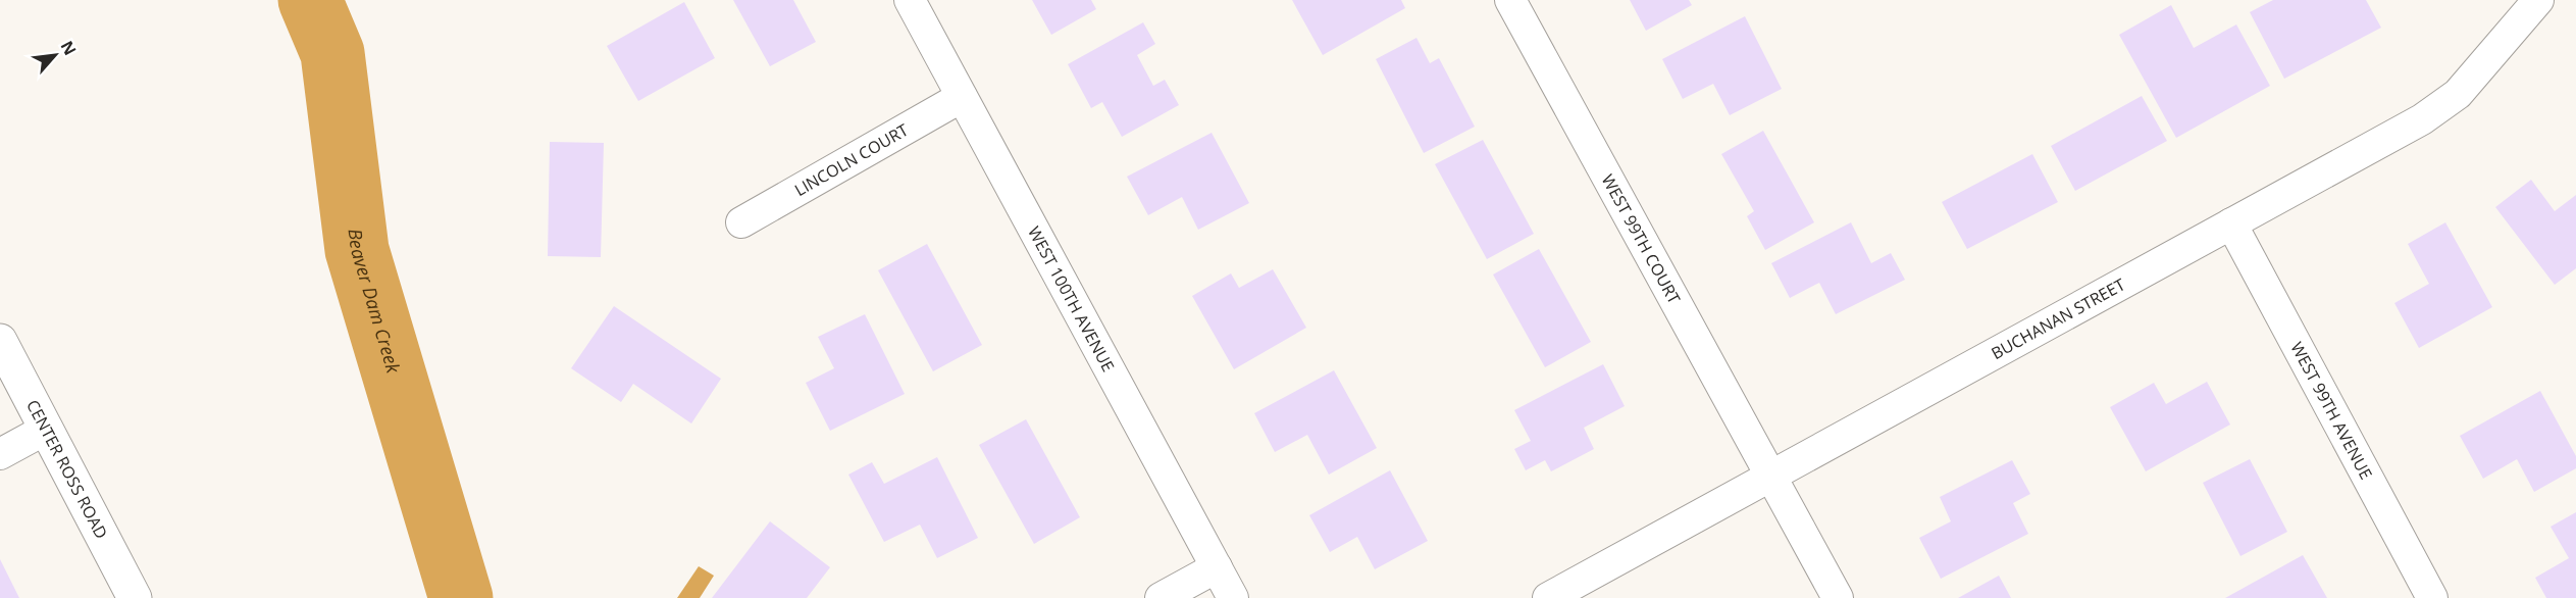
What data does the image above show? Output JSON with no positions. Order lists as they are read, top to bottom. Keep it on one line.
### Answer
{"streets":{"street":["LINCOLN COURT","WEST 99TH COURT","WEST 100TH AVENUE","BUCHANAN STREET","WEST 99TH AVENUE","CENTER ROSS ROAD"]},"crossings":[["LINCOLN COURT","WEST 100TH AVENUE"],["WEST 99TH COURT","BUCHANAN STREET"],["BUCHANAN STREET","WEST 99TH AVENUE"]],"water":["Beaver Dam Creek"],"north":"top right"}
